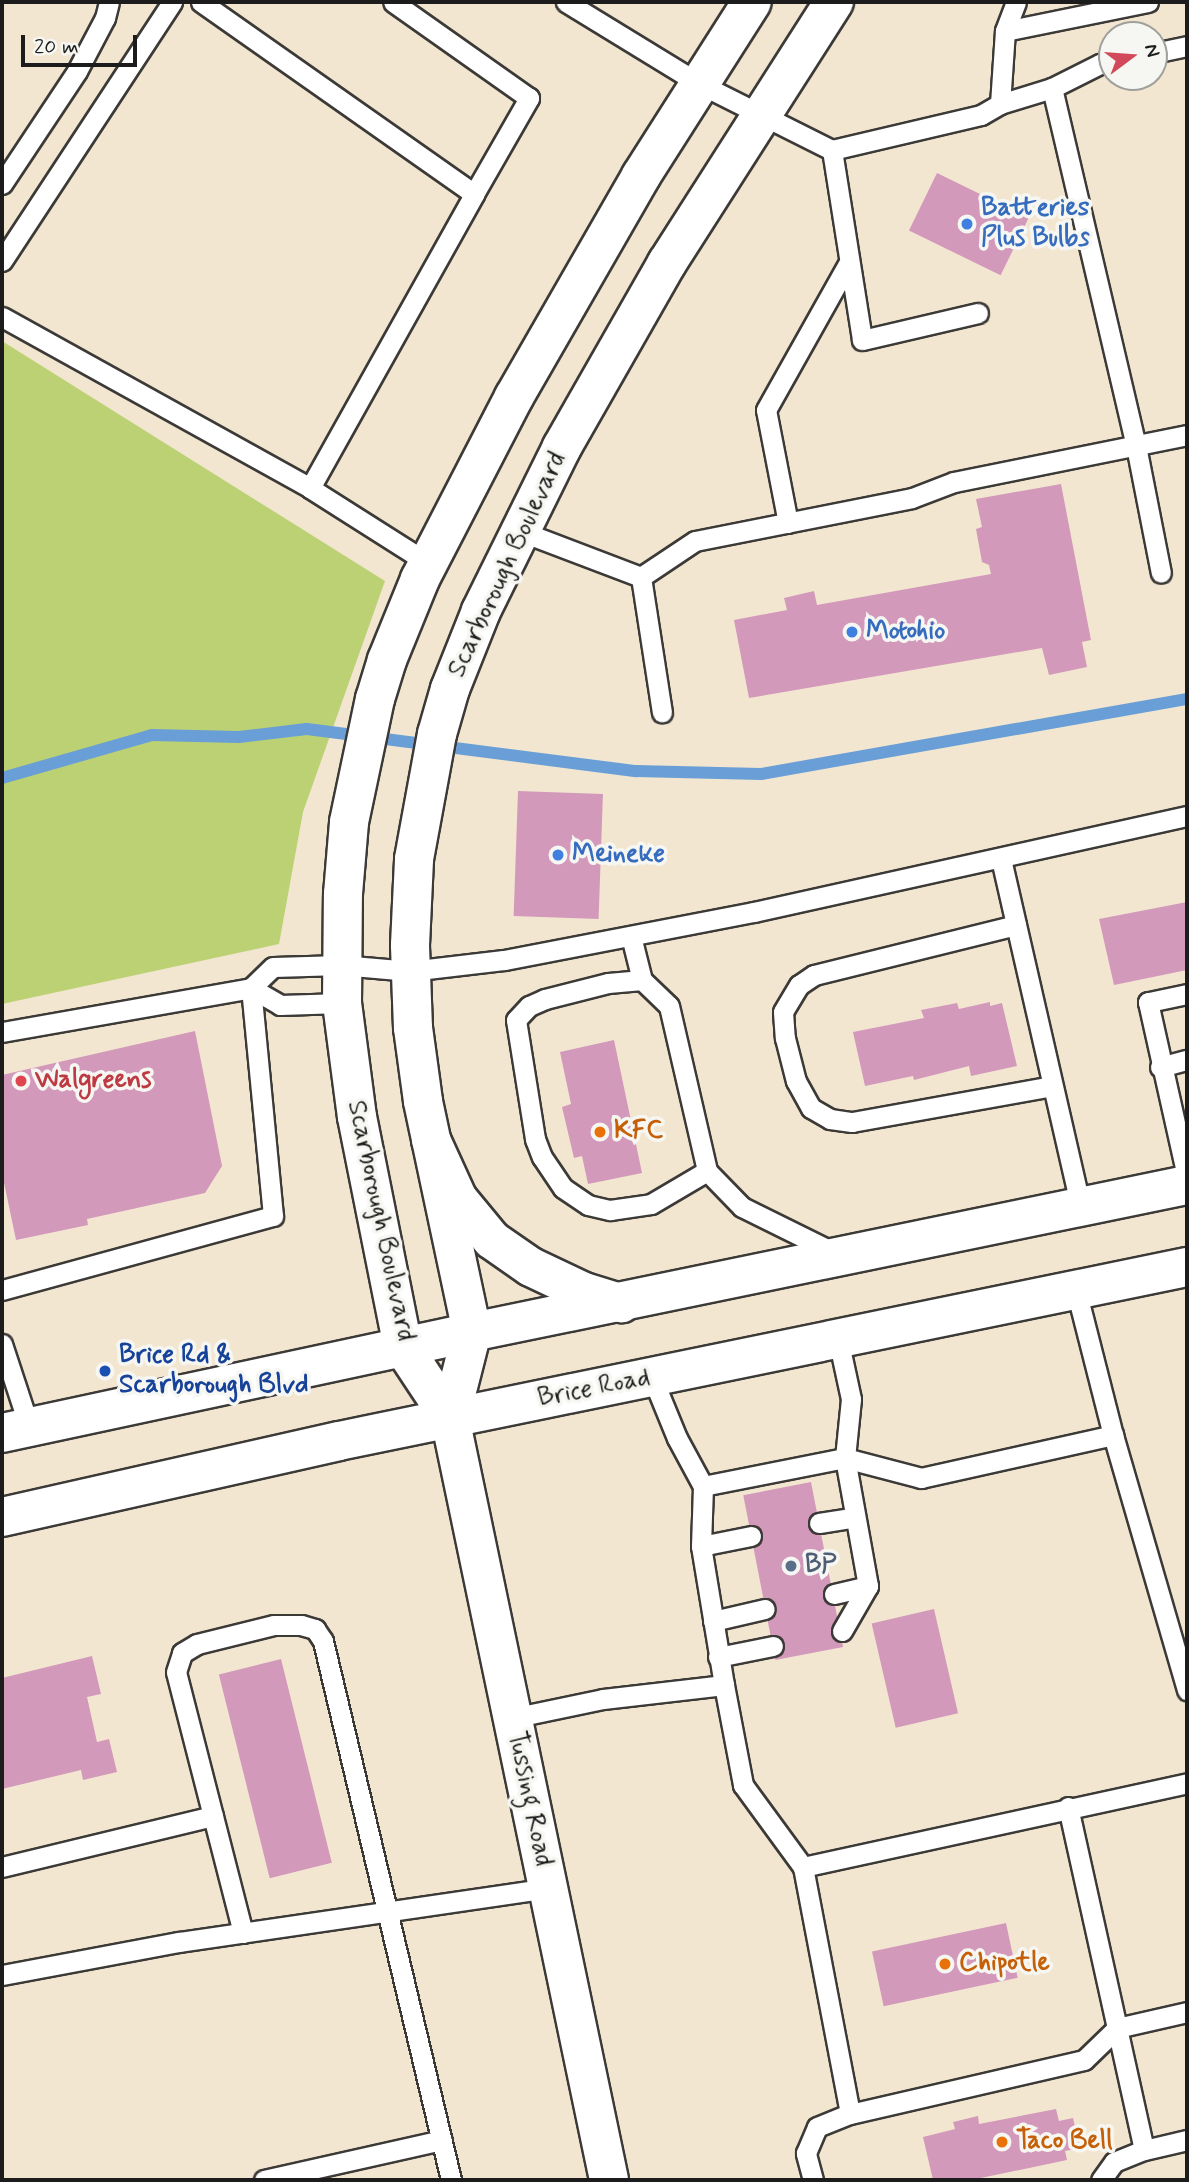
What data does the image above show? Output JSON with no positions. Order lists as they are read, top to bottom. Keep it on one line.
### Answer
{"streets":{"main road":["Scarborough Boulevard","Brice Road","Tussing Road"]},"crossings":[["Scarborough Boulevard","Brice Road"],["Scarborough Boulevard","Tussing Road"],["Brice Road","Tussing Road"]],"places":["Batteries Plus Bulbs","Motohio","Meineke","Walgreens","KFC","Brice Rd & Scarborough Blvd","BP","Chipotle","Taco Bell"],"scale_bar":"20 m","north":"right"}
